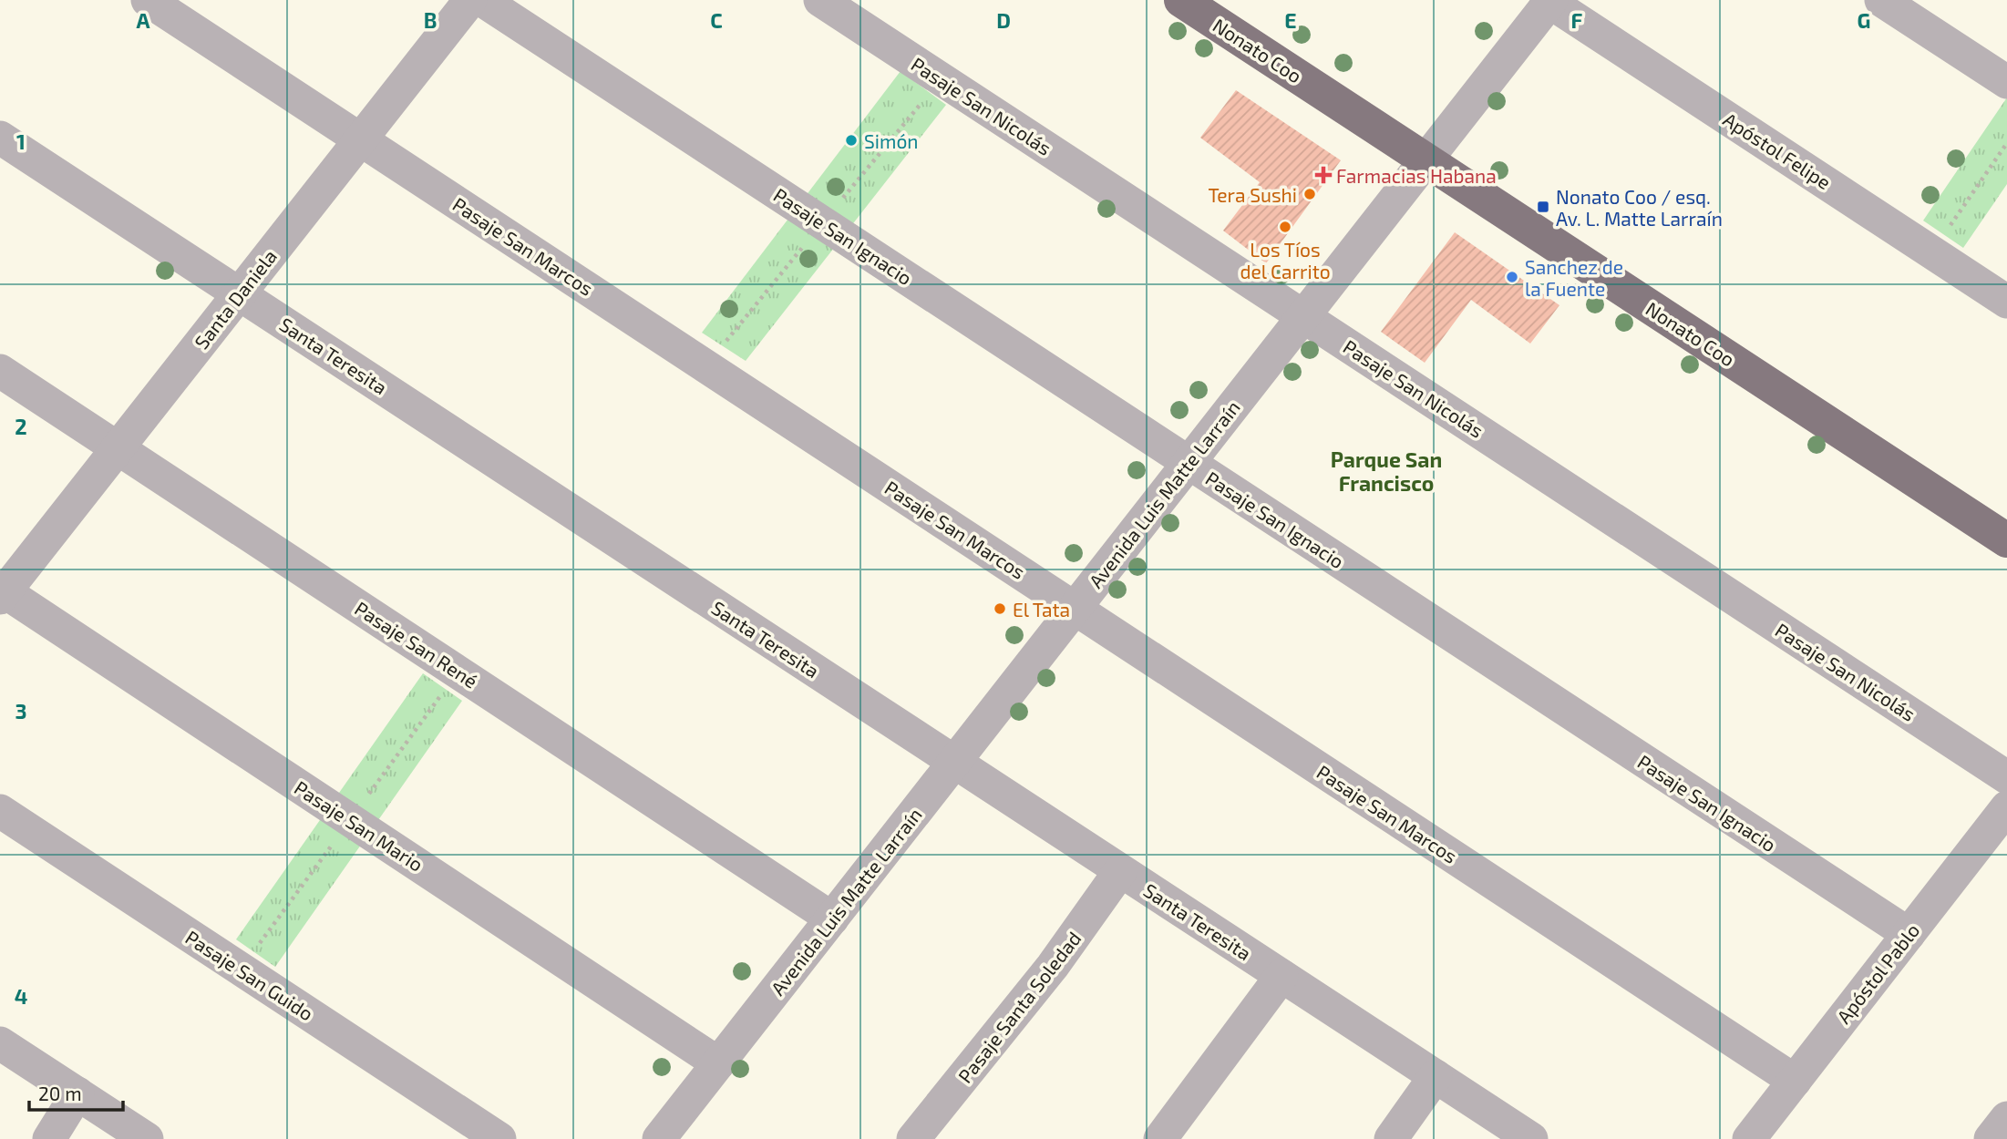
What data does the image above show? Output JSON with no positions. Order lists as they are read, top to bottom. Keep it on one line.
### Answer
{"streets":{"main road":["Nonato Coo"],"street":["Pasaje San Nicolás","Apóstol Felipe","Pasaje San Ignacio","Pasaje San Marcos","Santa Daniela","Santa Teresita","Avenida Luis Matte Larraín","Pasaje San René","Pasaje San Mario","Apóstol Pablo","Pasaje San Guido","Pasaje Santa Soledad"]},"crossings":[["Nonato Coo","Avenida Luis Matte Larraín"],["Pasaje San Nicolás","Avenida Luis Matte Larraín"],["Apóstol Felipe","Avenida Luis Matte Larraín"],["Pasaje San Ignacio","Avenida Luis Matte Larraín"],["Pasaje San Ignacio","Apóstol Pablo"],["Pasaje San Marcos","Santa Daniela"],["Pasaje San Marcos","Avenida Luis Matte Larraín"],["Pasaje San Marcos","Apóstol Pablo"],["Santa Daniela","Santa Teresita"],["Santa Daniela","Pasaje San René"],["Santa Daniela","Pasaje San Mario"],["Santa Teresita","Avenida Luis Matte Larraín"],["Santa Teresita","Pasaje Santa Soledad"],["Avenida Luis Matte Larraín","Pasaje San René"],["Avenida Luis Matte Larraín","Pasaje San Mario"]],"districts":["Parque San Francisco"],"places":{"other":["Simón","Tera Sushi","Los Tíos del Carrito","Sanchez de la Fuente","El Tata"],"health":["Farmacias Habana"],"transit":["Nonato Coo / esq. Av. L. Matte Larraín"]},"scale_bar":"20 m","grid":{"columns":["A","B","C","D","E","F","G"],"rows":["1","2","3","4"]}}
